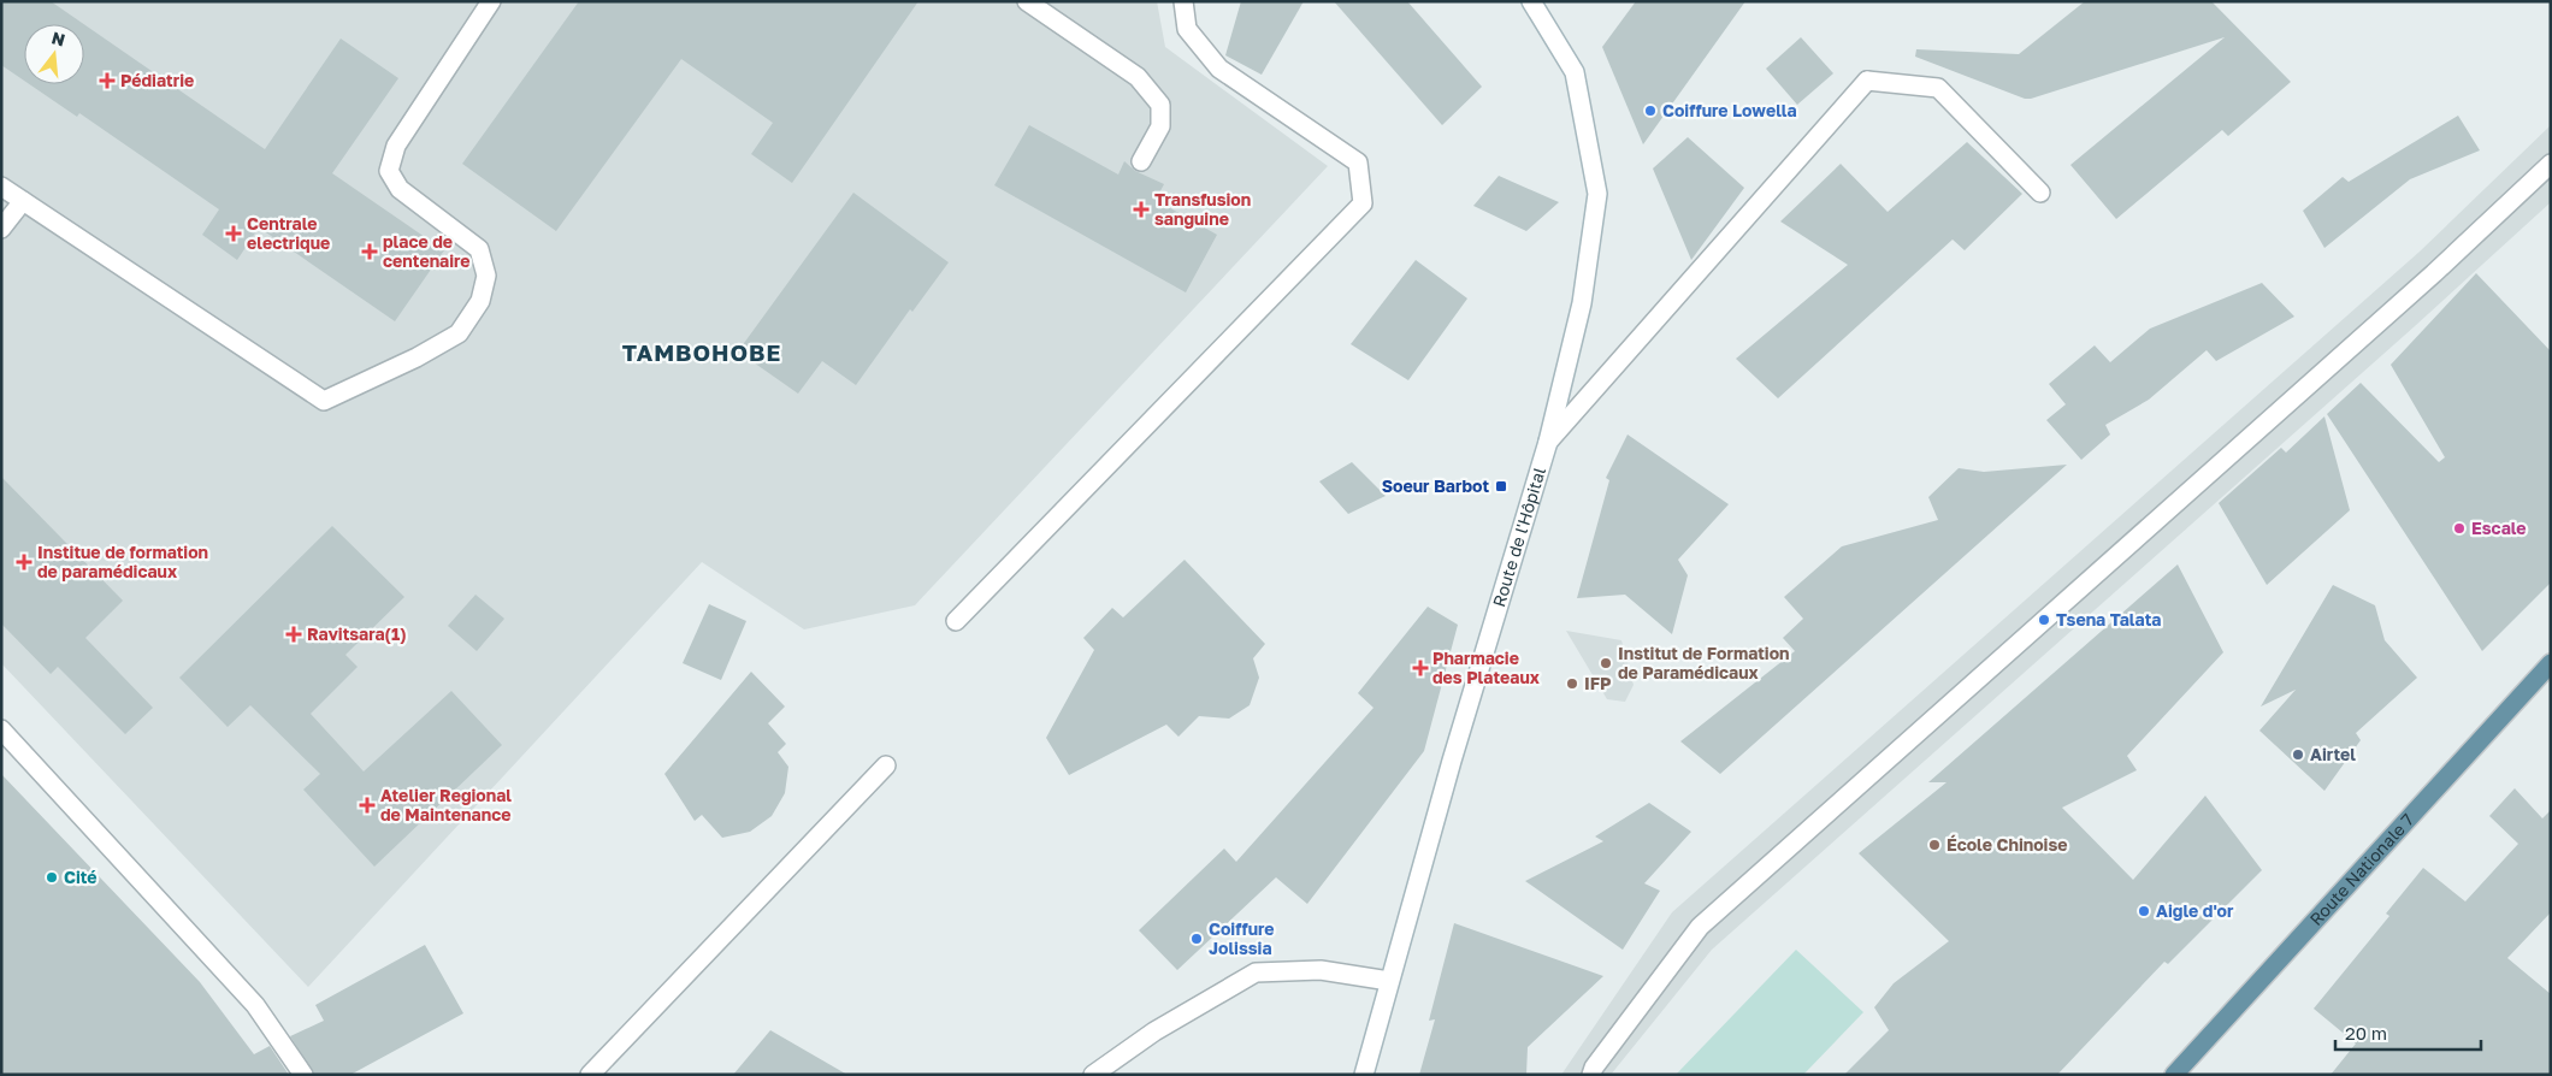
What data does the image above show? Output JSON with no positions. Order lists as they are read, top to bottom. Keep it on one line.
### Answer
{"streets":{"main road":["Route Nationale 7"],"street":["Route de l'Hôpital"]},"districts":["TAMBOHOBE"],"places":{"health":["Pédiatrie","Transfusion sanguine","Centrale electrique","place de centenaire","Institue de formation de paramédicaux","Ravitsara(1)","Pharmacie des Plateaux","Atelier Regional de Maintenance"],"other":["Coiffure Lowella","Escale","Tsena Talata","Institut de Formation de Paramédicaux","IFP","Airtel","École Chinoise","Cité","Aigle d'or","Coiffure Jolissia"],"transit":["Soeur Barbot"]},"scale_bar":"20 m","north":"top"}
